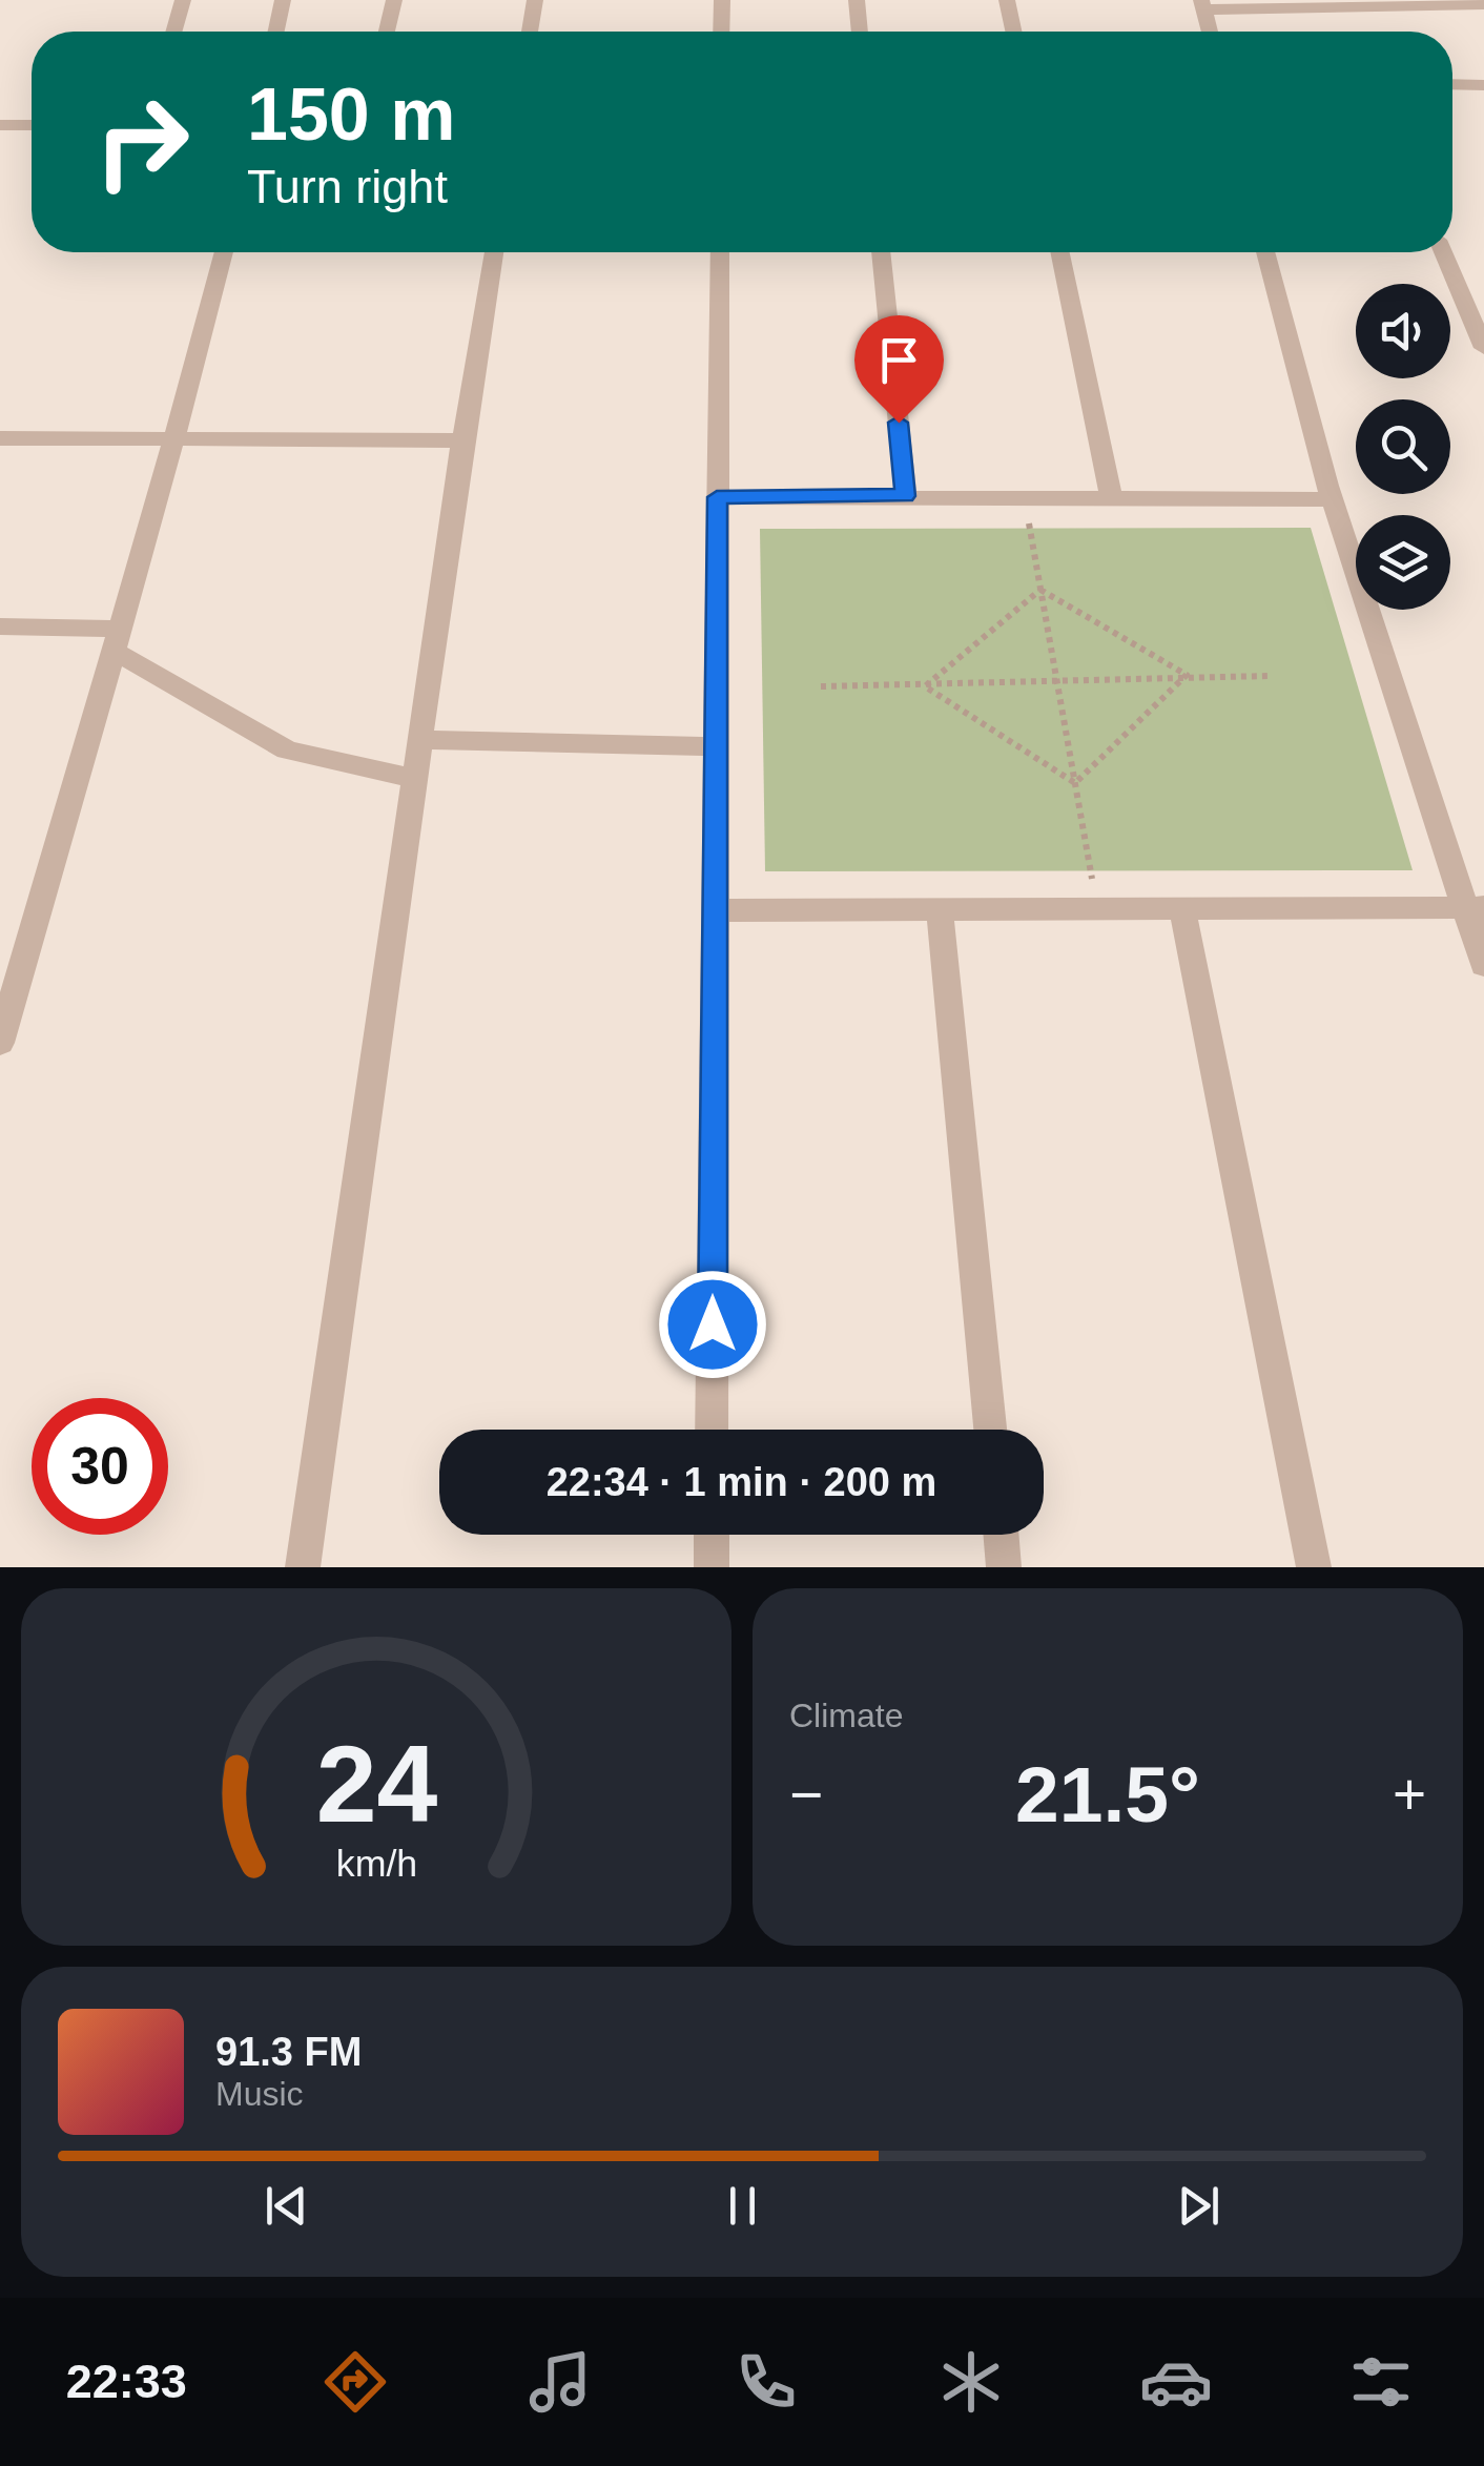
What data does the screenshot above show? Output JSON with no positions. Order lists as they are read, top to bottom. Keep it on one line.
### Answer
{"page":{"turn":["150 m","Turn right"],"limit":"30","trip":"22:34 · 1 min · 200 m","tile":"Climate","heat":["−","21.5°","+"],"song":["91.3 FM","Music"],"tabs":"22:33","gauge":["24","km/h"]}}
